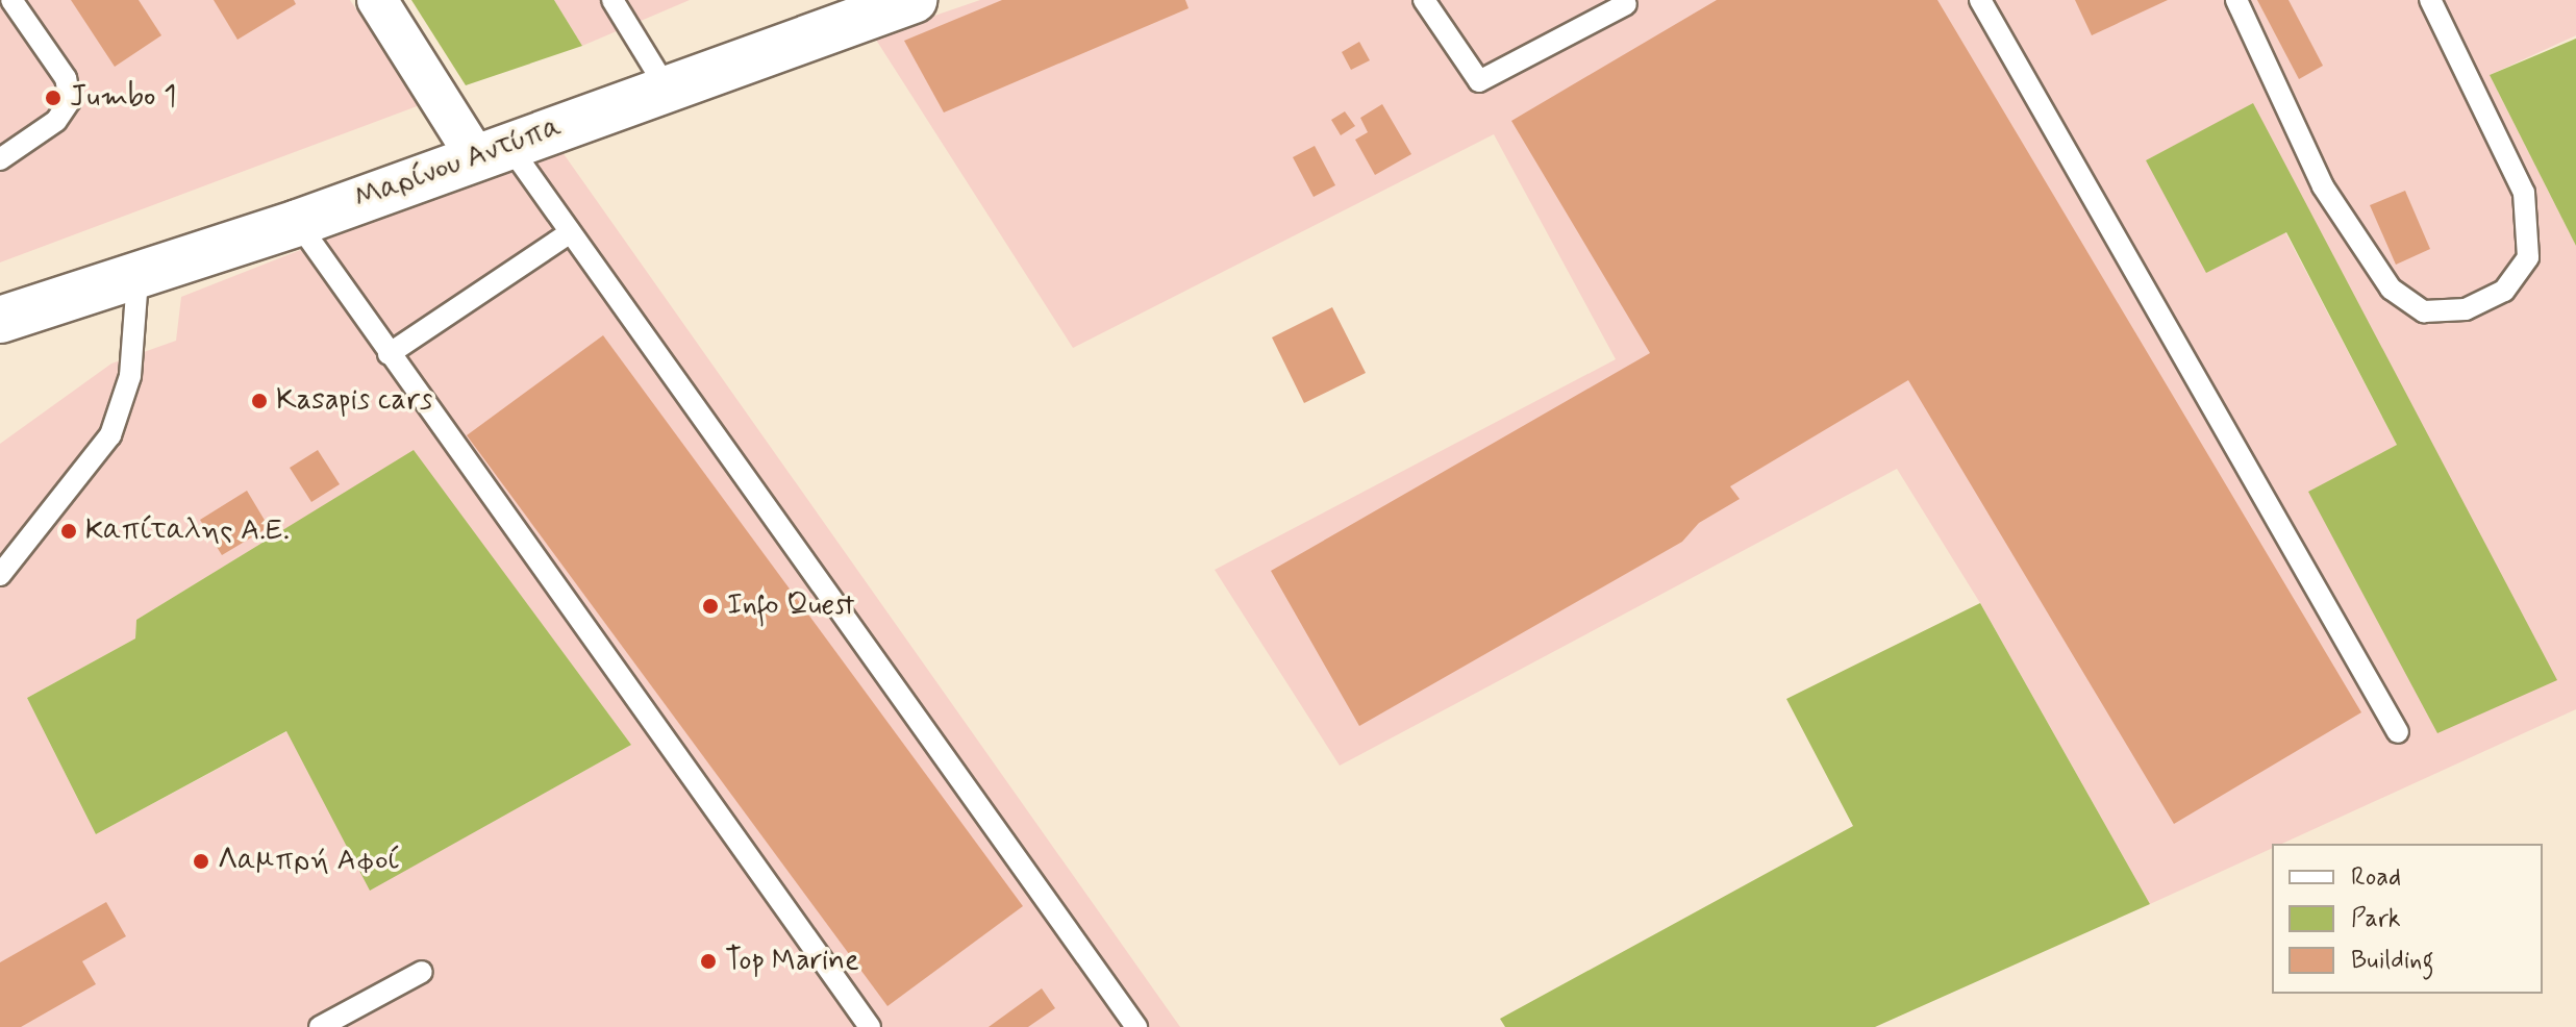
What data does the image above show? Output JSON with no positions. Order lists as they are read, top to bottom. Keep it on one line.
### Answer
{"streets":{"main road":["Μαρίνου Αντύπα"]},"places":["Jumbo 1","Kasapis cars","Καπίταλης Α.Ε.","Info Quest","Λαμπρή Αφοί","Top Marine"],"legend":["Road","Park","Building"]}
